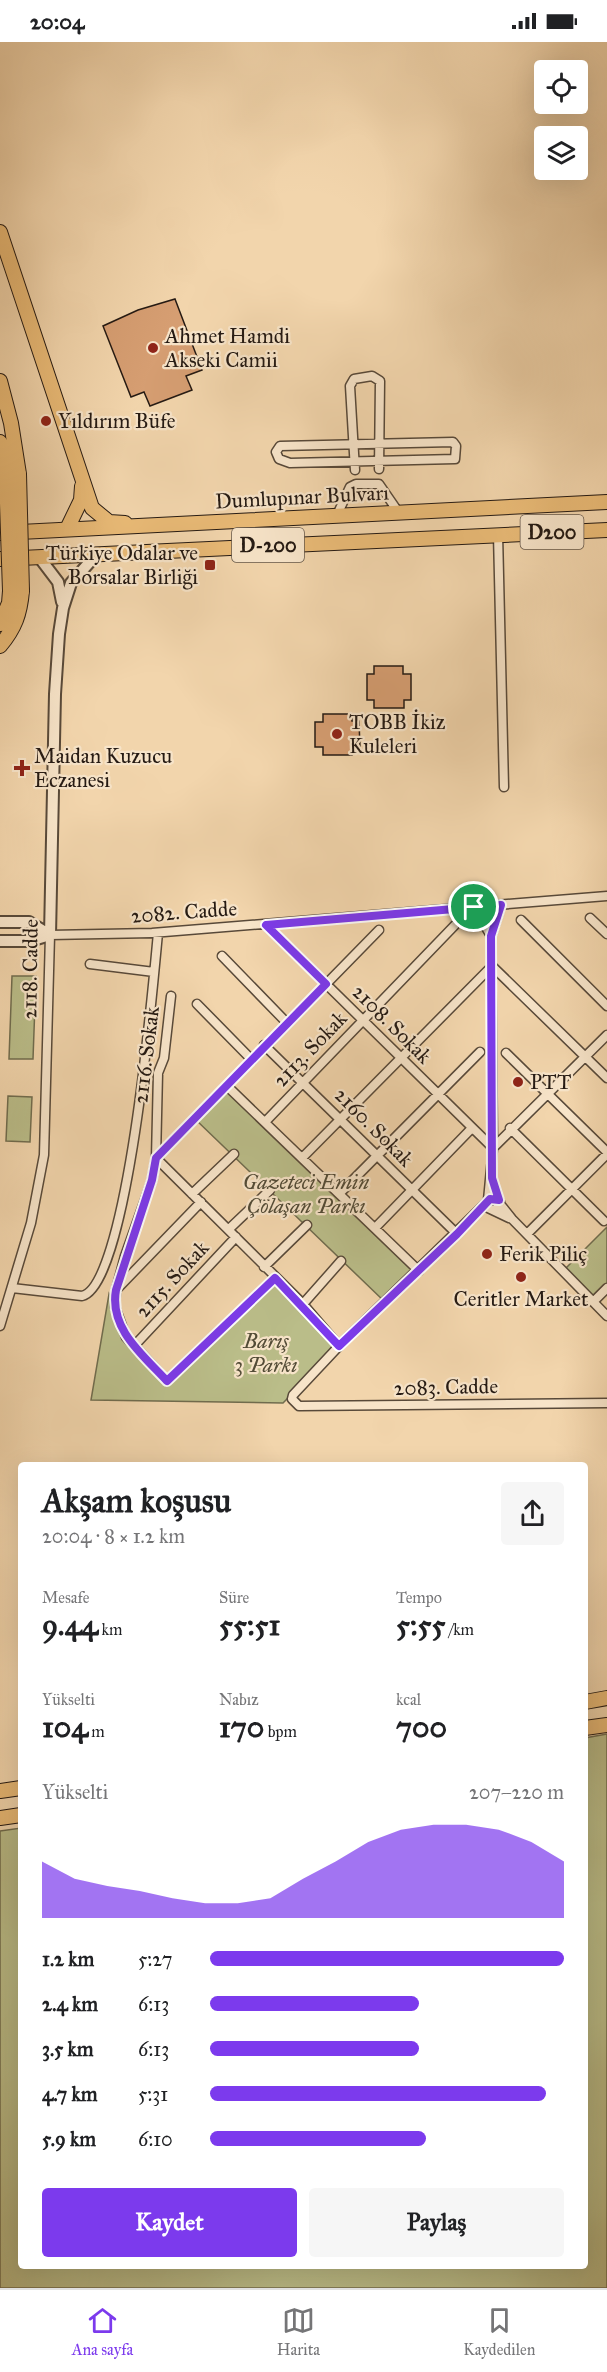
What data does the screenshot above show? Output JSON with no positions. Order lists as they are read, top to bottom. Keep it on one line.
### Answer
{"streets":{"main road":["Dumlupınar Bulvarı","D200","D-200"],"street":["2082. Cadde","2118. Cadde","2108. Sokak","2113. Sokak","2116. Sokak","2160. Sokak","2115. Sokak","2083. Cadde"]},"crossings":[["D200","D-200"],["2082. Cadde","2118. Cadde"],["2082. Cadde","2108. Sokak"],["2108. Sokak","2113. Sokak"],["2113. Sokak","2160. Sokak"],["2116. Sokak","2115. Sokak"]],"parks":["Gazeteci Emin Çölaşan Parkı","Barış 3 Parkı"],"places":{"other":["Ahmet Hamdi Akseki Camii","Yıldırım Büfe","TOBB İkiz Kuleleri","PTT","Ferik Piliç","Ceritler Market"],"transit":["Türkiye Odalar ve Borsalar Birliği"],"health":["Maidan Kuzucu Eczanesi"]},"page":{"status":"20:04","heading":["Akşam koşusu","20:04 · 8 × 1.2 km"],"stats":[["Mesafe","9.44 km"],["Süre","55:51"],["Tempo","5:55 /km"],["Yükselti","104 m"],["Nabız","170 bpm"],["kcal","700"]],"chart":["Yükselti","207–220 m"],"list":[{"name":"1.2 km","note":"5:27"},{"name":"2.4 km","note":"6:13"},{"name":"3.5 km","note":"6:13"},{"name":"4.7 km","note":"5:31"},{"name":"5.9 km","note":"6:10"}],"buttons":["Kaydet","Paylaş"],"tabs":["Ana sayfa","Harita","Kaydedilen"]}}
